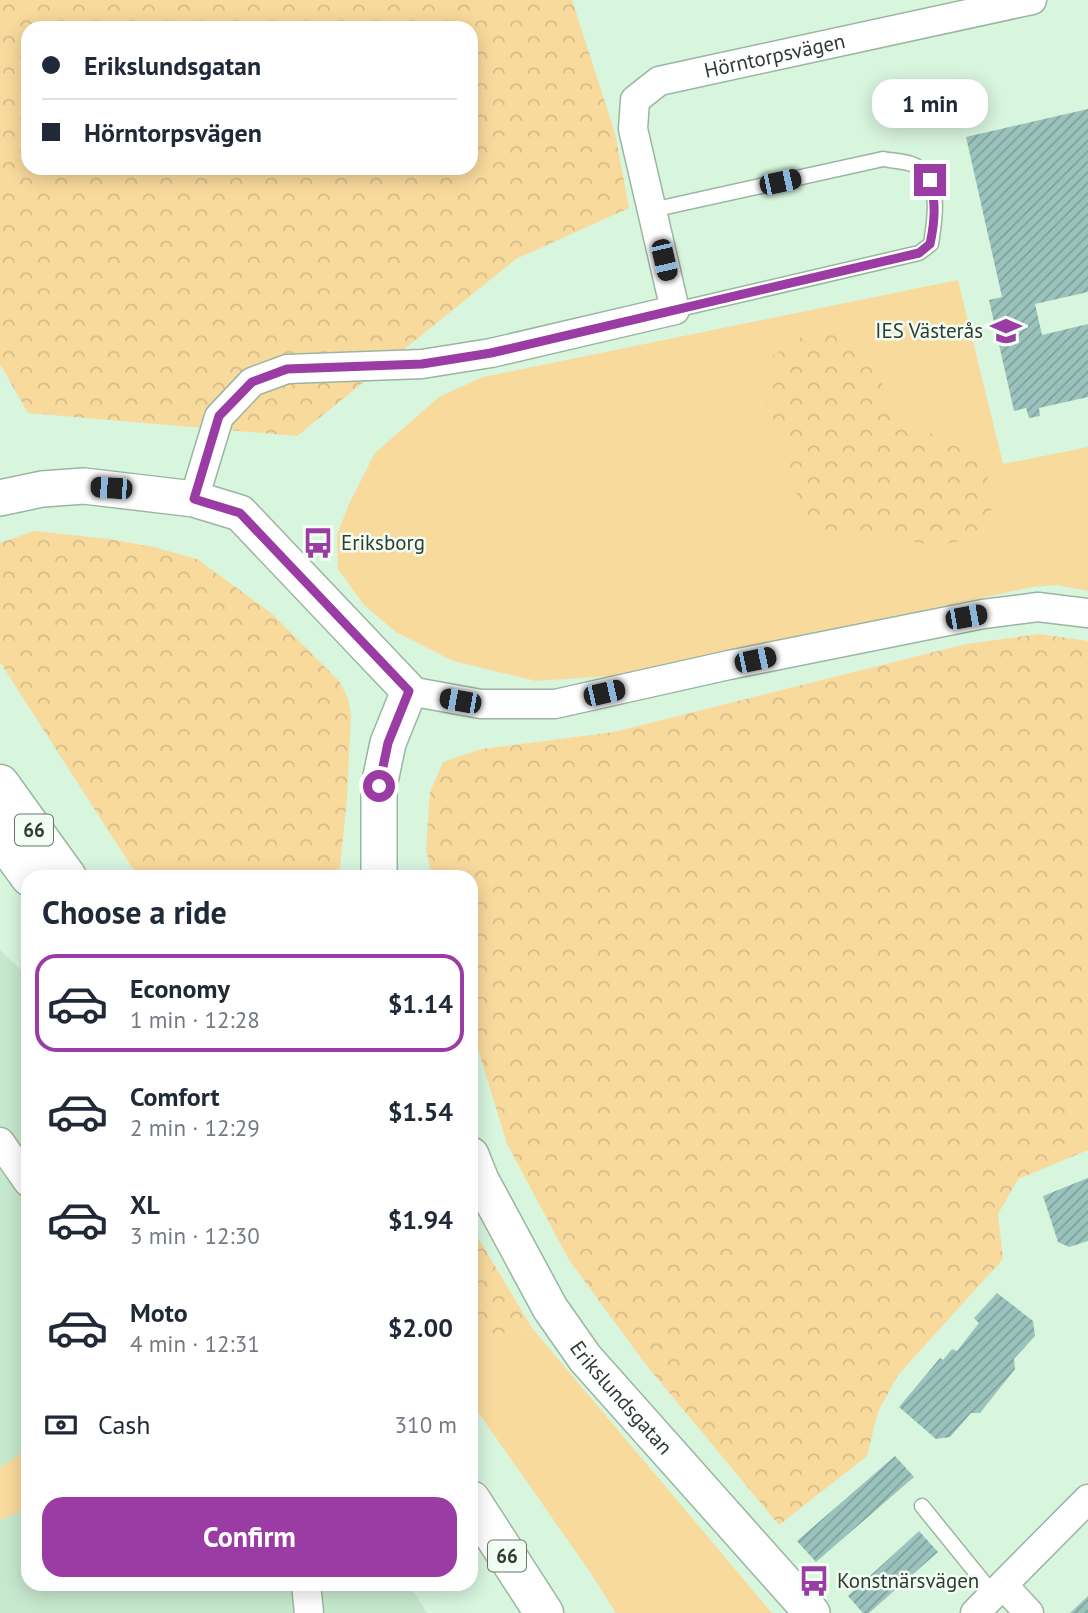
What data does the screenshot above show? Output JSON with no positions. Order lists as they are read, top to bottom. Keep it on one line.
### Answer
{"streets":{"main road":["66"],"street":["Hörntorpsvägen","Erikslundsgatan"]},"places":{"school or university":["IES Västerås"],"bus stop":["Eriksborg","Konstnärsvägen"]},"page":{"banner":["Erikslundsgatan","Hörntorpsvägen"],"bubble":"1 min","heading":"Choose a ride","list":[{"name":"Economy","note":"1 min · 12:28","value":"$1.14"},{"name":"Comfort","note":"2 min · 12:29","value":"$1.54"},{"name":"XL","note":"3 min · 12:30","value":"$1.94"},{"name":"Moto","note":"4 min · 12:31","value":"$2.00"}],"pay":["Cash","310 m"],"buttons":"Confirm"}}
